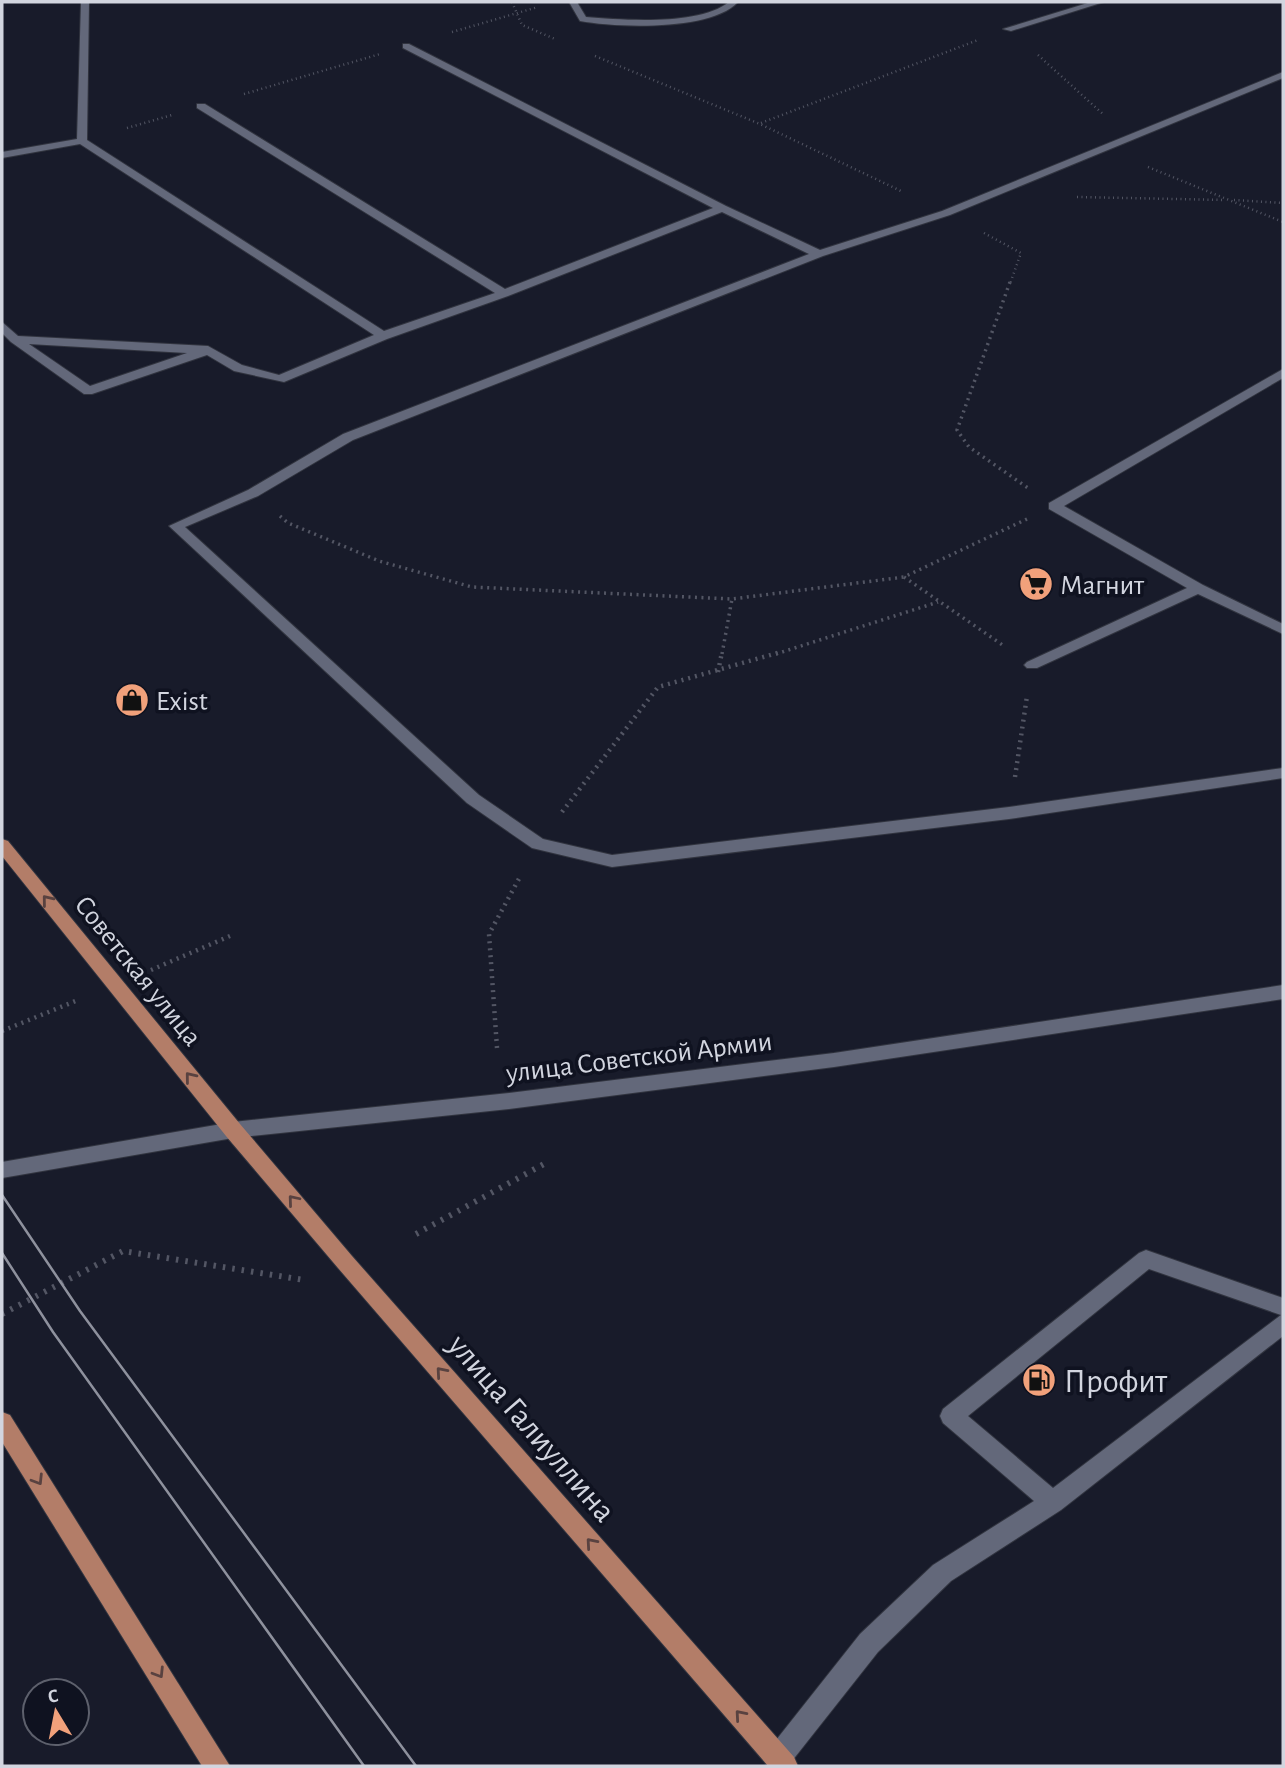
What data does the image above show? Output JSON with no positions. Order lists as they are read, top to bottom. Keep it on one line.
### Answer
{"streets":{"main road":["Советская улица","улица Советской Армии","улица Галиуллина"]},"crossings":[["Советская улица","улица Советской Армии"],["Советская улица","улица Галиуллина"],["улица Советской Армии","улица Галиуллина"]],"one_way":["Советская улица","улица Галиуллина"],"places":{"supermarket":["Магнит"],"shop":["Exist"],"fuel station":["Профит"]},"north":"top"}
